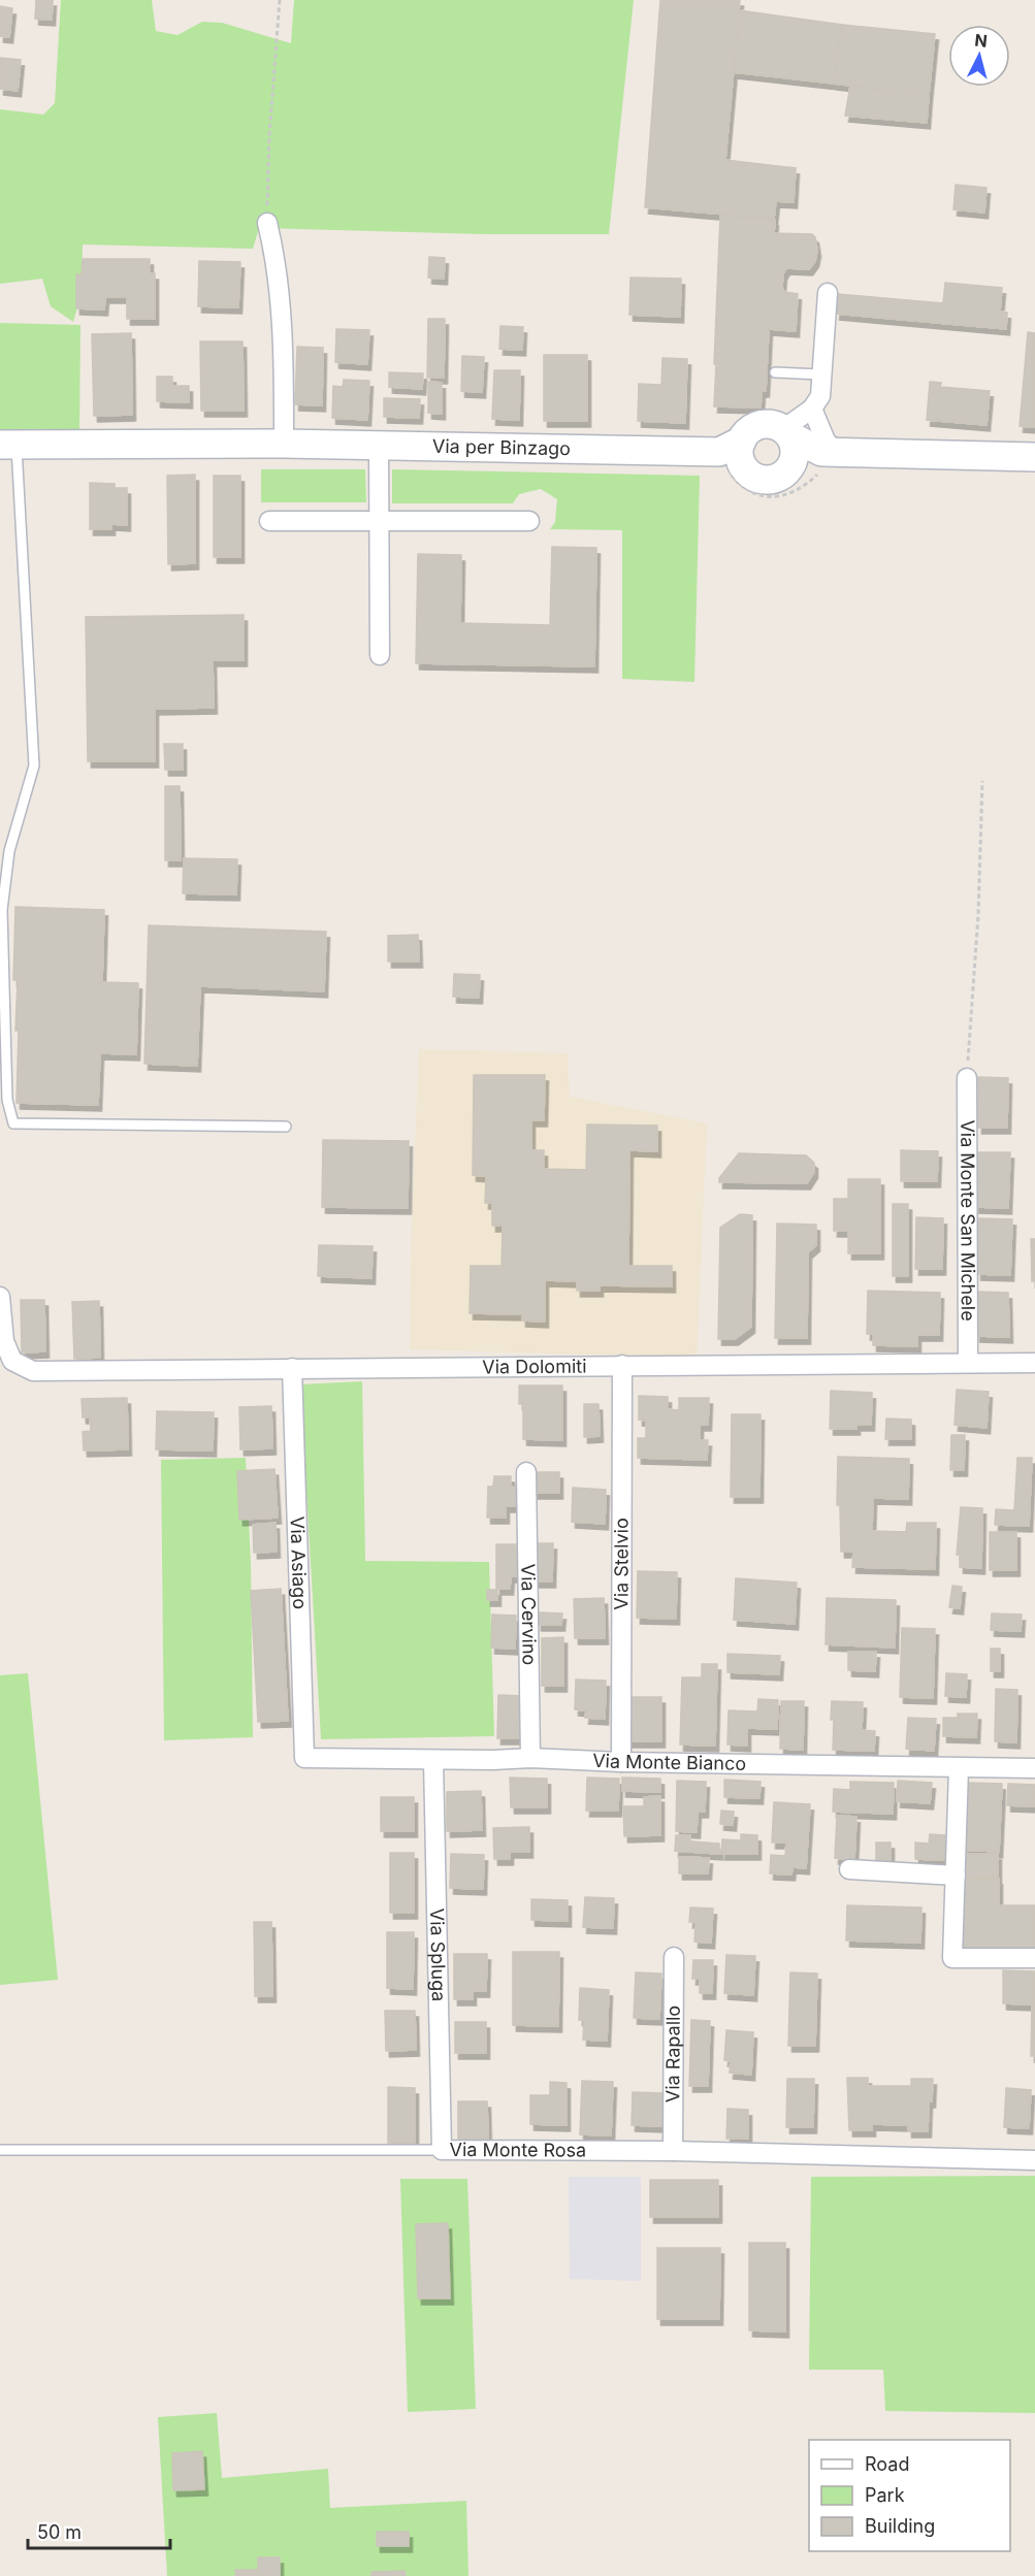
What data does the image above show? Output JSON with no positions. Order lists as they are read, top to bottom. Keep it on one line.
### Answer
{"streets":{"main road":["Via per Binzago"],"street":["Via Monte San Michele","Via Dolomiti","Via Asiago","Via Stelvio","Via Cervino","Via Monte Bianco","Via Spluga","Via Rapallo","Via Monte Rosa"]},"crossings":[["Via Monte San Michele","Via Dolomiti"],["Via Dolomiti","Via Asiago"],["Via Dolomiti","Via Stelvio"],["Via Asiago","Via Monte Bianco"],["Via Stelvio","Via Monte Bianco"],["Via Cervino","Via Monte Bianco"],["Via Monte Bianco","Via Spluga"],["Via Spluga","Via Monte Rosa"],["Via Rapallo","Via Monte Rosa"]],"legend":["Road","Park","Building"],"scale_bar":"50 m","north":"top"}
